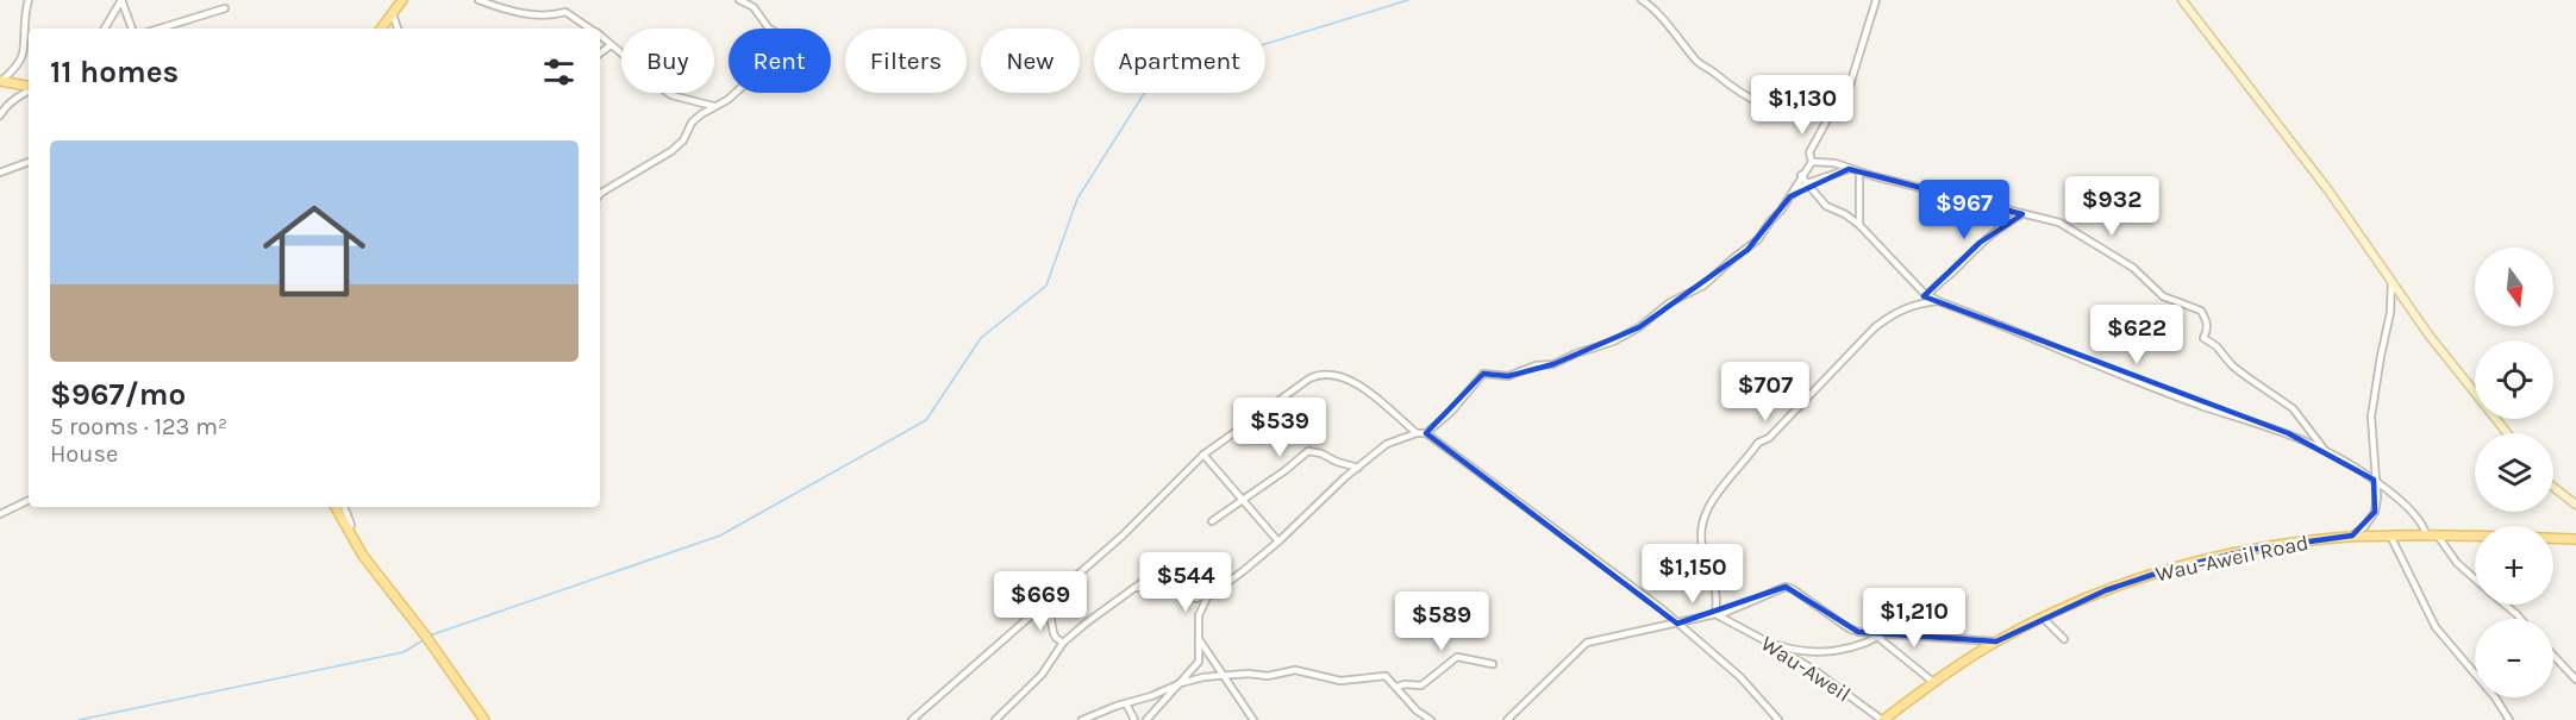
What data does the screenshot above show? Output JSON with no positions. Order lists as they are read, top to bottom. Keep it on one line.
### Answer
{"streets":{"main road":["Wau-Aweil Road"],"street":["Wau-Aweil"]},"crossings":[["Wau-Aweil Road","Wau-Aweil"]],"north":"bottom","page":{"chip":["Buy","Rent","Filters","New","Apartment"],"heading":"11 homes","price":["$1,130","$932","$967","$622","$707","$539","$1,150","$544","$669","$1,210","$589"],"list":[{"name":"$967/mo","note":"5 rooms · 123 m² · House"}],"map_buttons":["+","−"]}}
